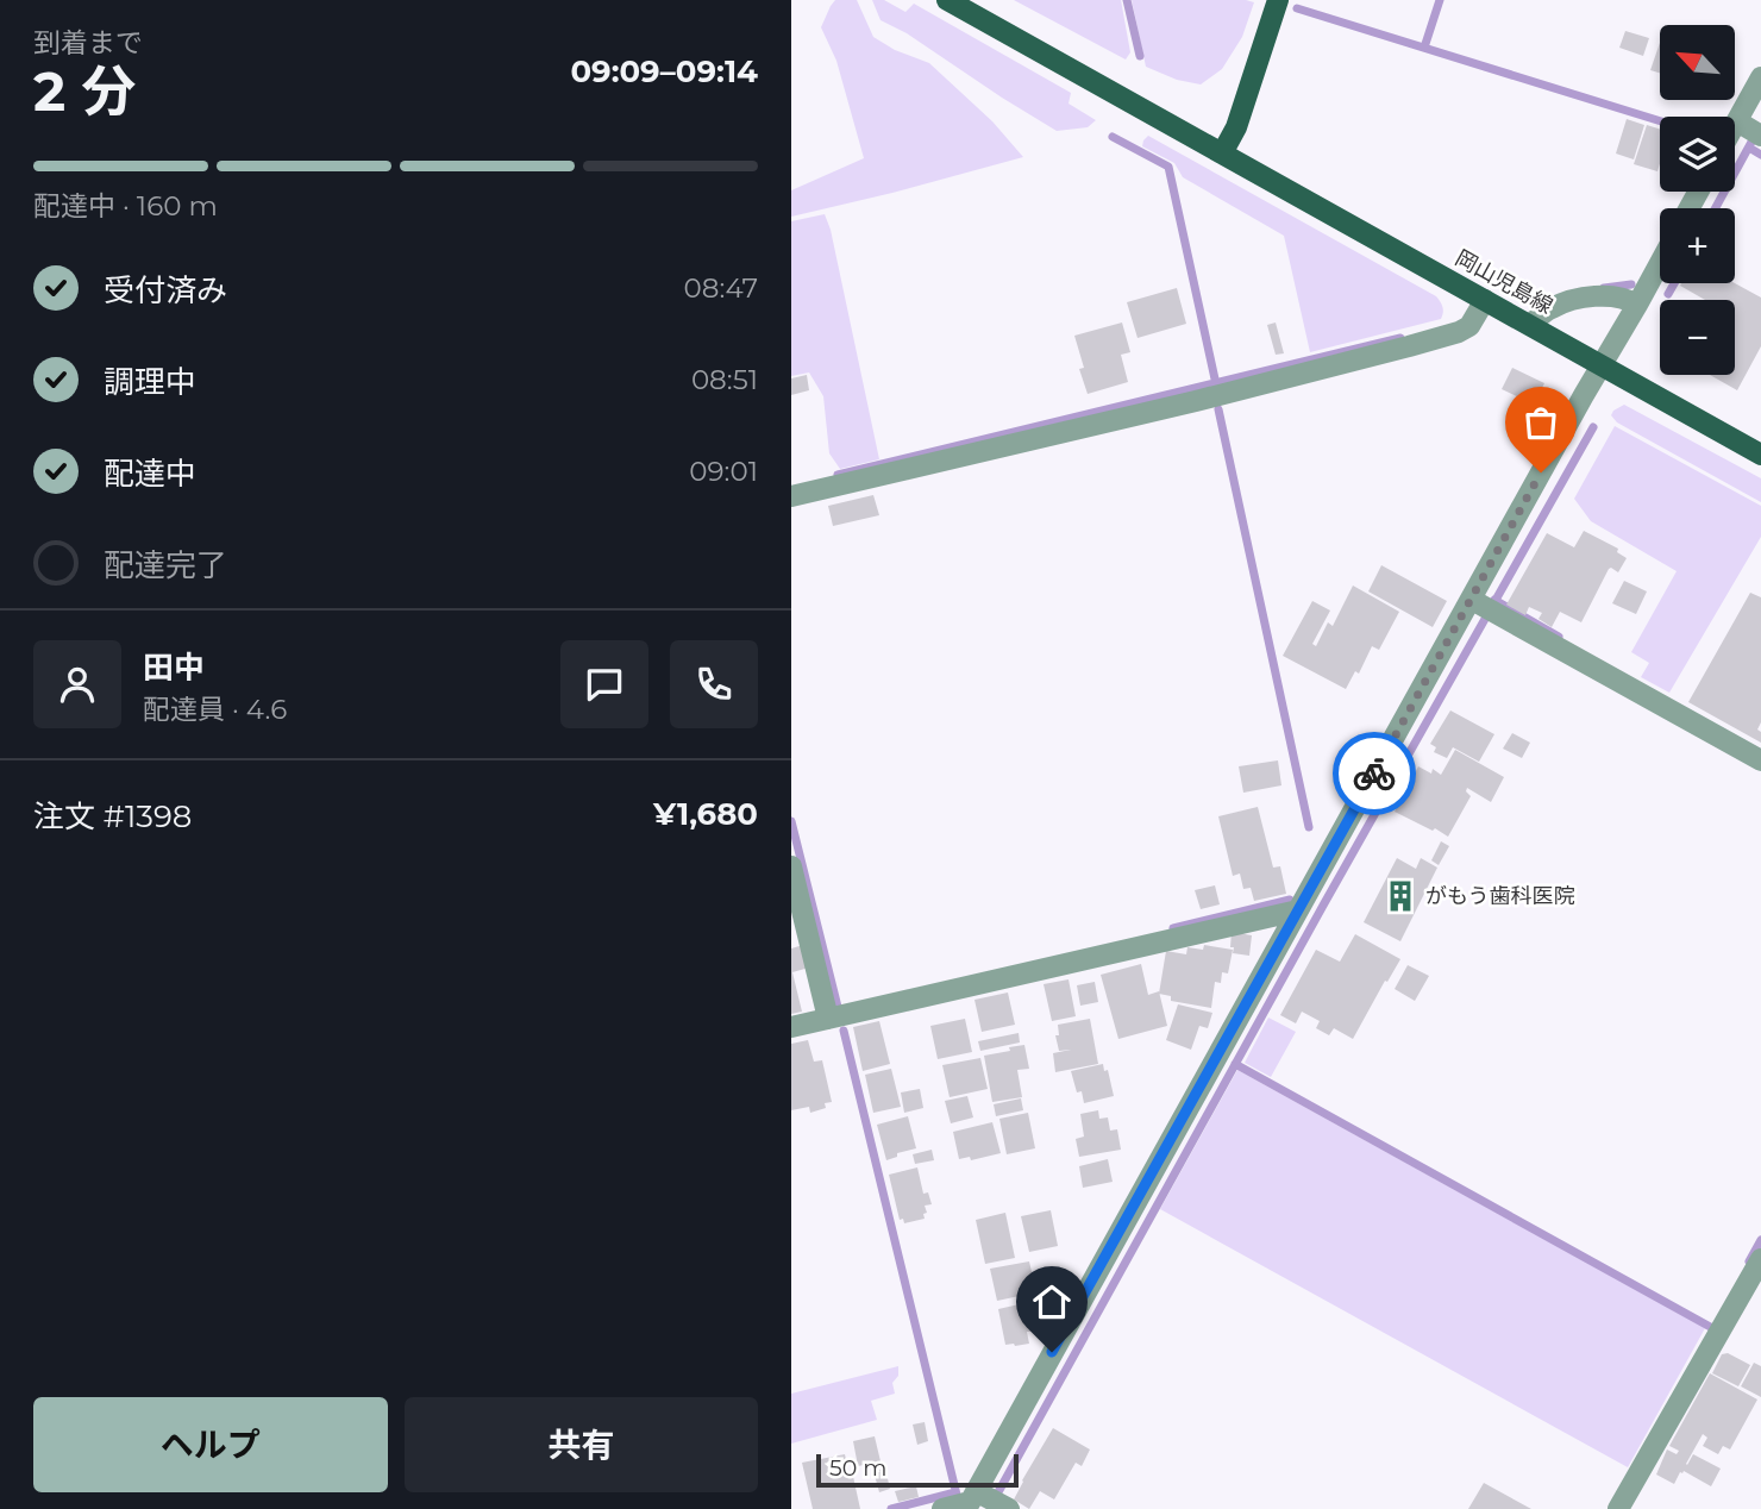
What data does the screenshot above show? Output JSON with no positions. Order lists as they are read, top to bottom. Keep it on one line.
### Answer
{"streets":{"main road":["岡山児島線"]},"places":{"building":["がもう歯科医院"]},"scale_bar":"50 m","north":"top left","page":{"heading":["2 分","到着まで","09:09–09:14"],"panel":["田中","配達員 · 4.6","注文 #1398","¥1,680"],"map_buttons":["+","−"],"bar":"配達中 · 160 m","list":[["受付済み","08:47"],["調理中","08:51"],["配達中","09:01"],"配達完了"],"buttons":["ヘルプ","共有"],"scale":"50 m"}}
